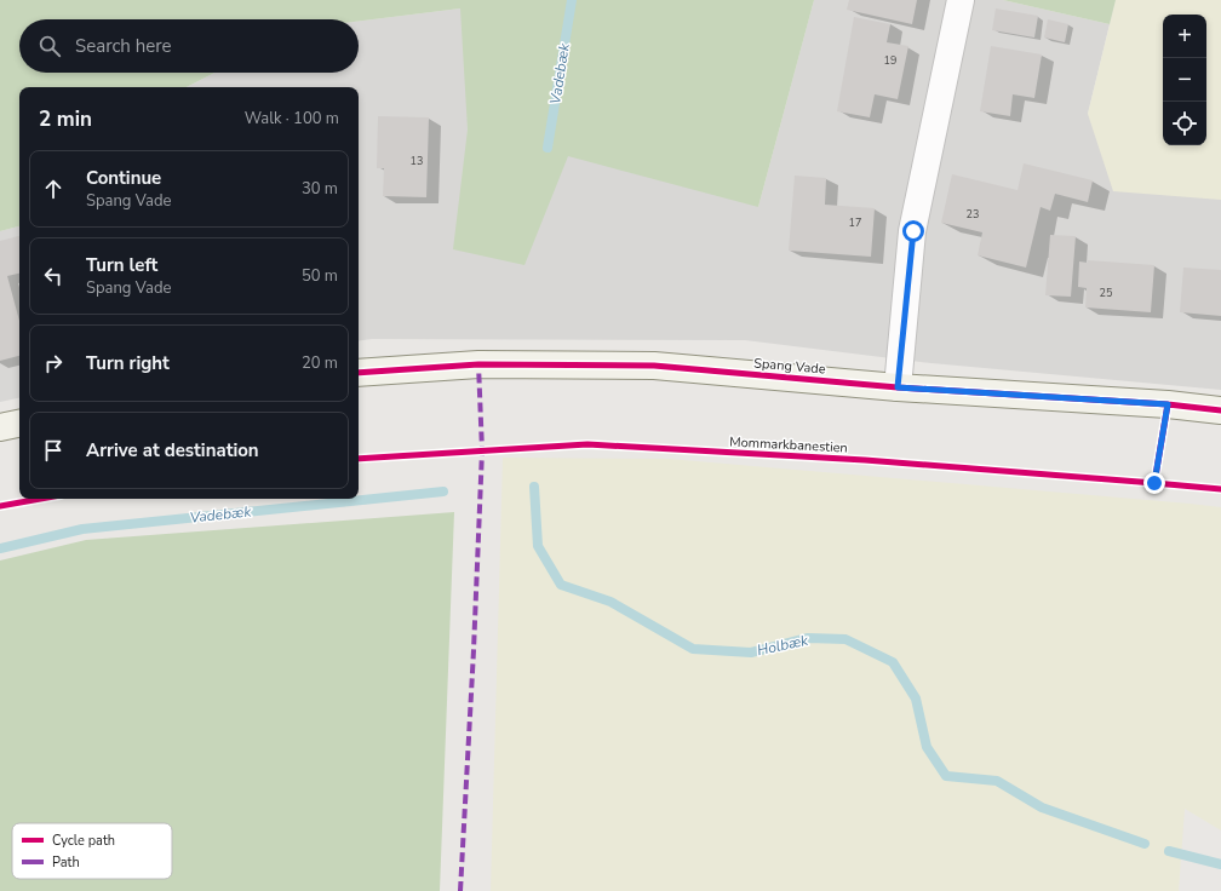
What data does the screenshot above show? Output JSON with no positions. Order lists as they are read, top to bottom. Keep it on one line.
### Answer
{"streets":{"street":["Spang Vade"],"cycle path":["Mommarkbanestien"]},"water":["Vadebæk","Holbæk"],"house_numbers":["19","13","23","17","25"],"legend":["Cycle path","Path"],"page":{"map_buttons":["+","−"],"search":"Search here","heading":["2 min","Walk · 100 m"],"list":[["Continue","Spang Vade","30 m"],["Turn left","Spang Vade","50 m"],["Turn right","20 m"],"Arrive at destination"]}}
